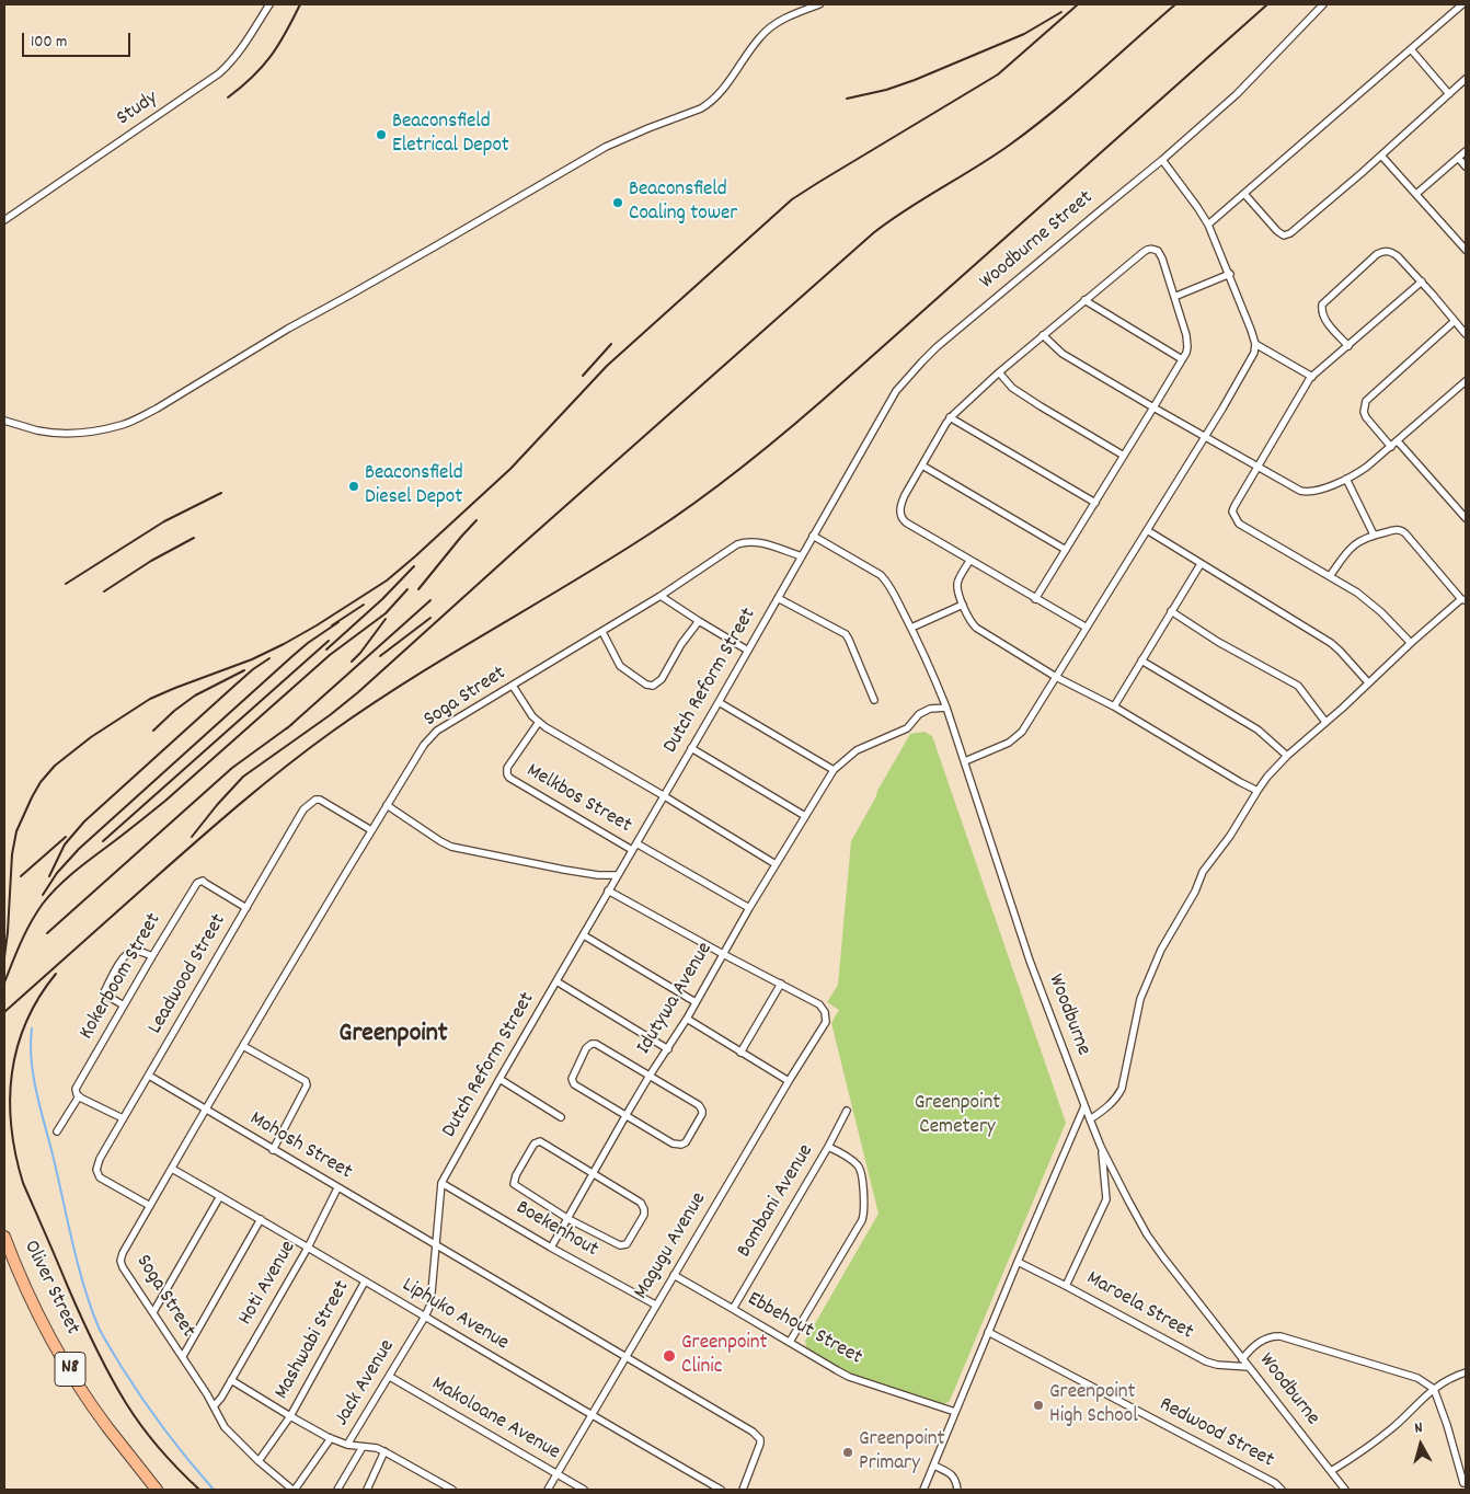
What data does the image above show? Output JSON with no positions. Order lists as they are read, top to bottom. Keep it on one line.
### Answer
{"streets":{"highway":["Oliver Street","N8"],"street":["Study","Woodburne Street","Dutch Reform Street","Soga Street","Melkbos Street","Leadwood Street","Kokerboom Street","Idutywa Avenue","Woodburne","Mohosh Street","Bombani Avenue","Boekenhout","Magugu Avenue","Hoti Avenue","Maroela Street","Liphuko Avenue","Ebbehout Street","Mashwabi Street","Jack Avenue","Makoloane Avenue","Redwood Street"]},"crossings":[["Woodburne Street","Dutch Reform Street"],["Woodburne Street","Woodburne"],["Dutch Reform Street","Soga Street"],["Dutch Reform Street","Melkbos Street"],["Dutch Reform Street","Woodburne"],["Dutch Reform Street","Mohosh Street"],["Dutch Reform Street","Boekenhout"],["Dutch Reform Street","Jack Avenue"],["Soga Street","Leadwood Street"],["Soga Street","Mohosh Street"],["Soga Street","Hoti Avenue"],["Soga Street","Liphuko Avenue"],["Soga Street","Mashwabi Street"],["Leadwood Street","Kokerboom Street"],["Leadwood Street","Mohosh Street"],["Idutywa Avenue","Woodburne"],["Idutywa Avenue","Boekenhout"],["Woodburne","Maroela Street"],["Mohosh Street","Hoti Avenue"],["Mohosh Street","Jack Avenue"],["Bombani Avenue","Ebbehout Street"],["Boekenhout","Magugu Avenue"],["Magugu Avenue","Liphuko Avenue"],["Magugu Avenue","Ebbehout Street"],["Magugu Avenue","Makoloane Avenue"],["Hoti Avenue","Liphuko Avenue"],["Hoti Avenue","Jack Avenue"],["Liphuko Avenue","Mashwabi Street"],["Liphuko Avenue","Jack Avenue"],["Mashwabi Street","Jack Avenue"],["Jack Avenue","Makoloane Avenue"]],"districts":["Greenpoint"],"parks":["Greenpoint Cemetery"],"places":["Beaconsfield Eletrical Depot","Beaconsfield Coaling tower","Beaconsfield Diesel Depot","Greenpoint Clinic","Greenpoint High School","Greenpoint Primary"],"scale_bar":"100 m","north":"top"}
